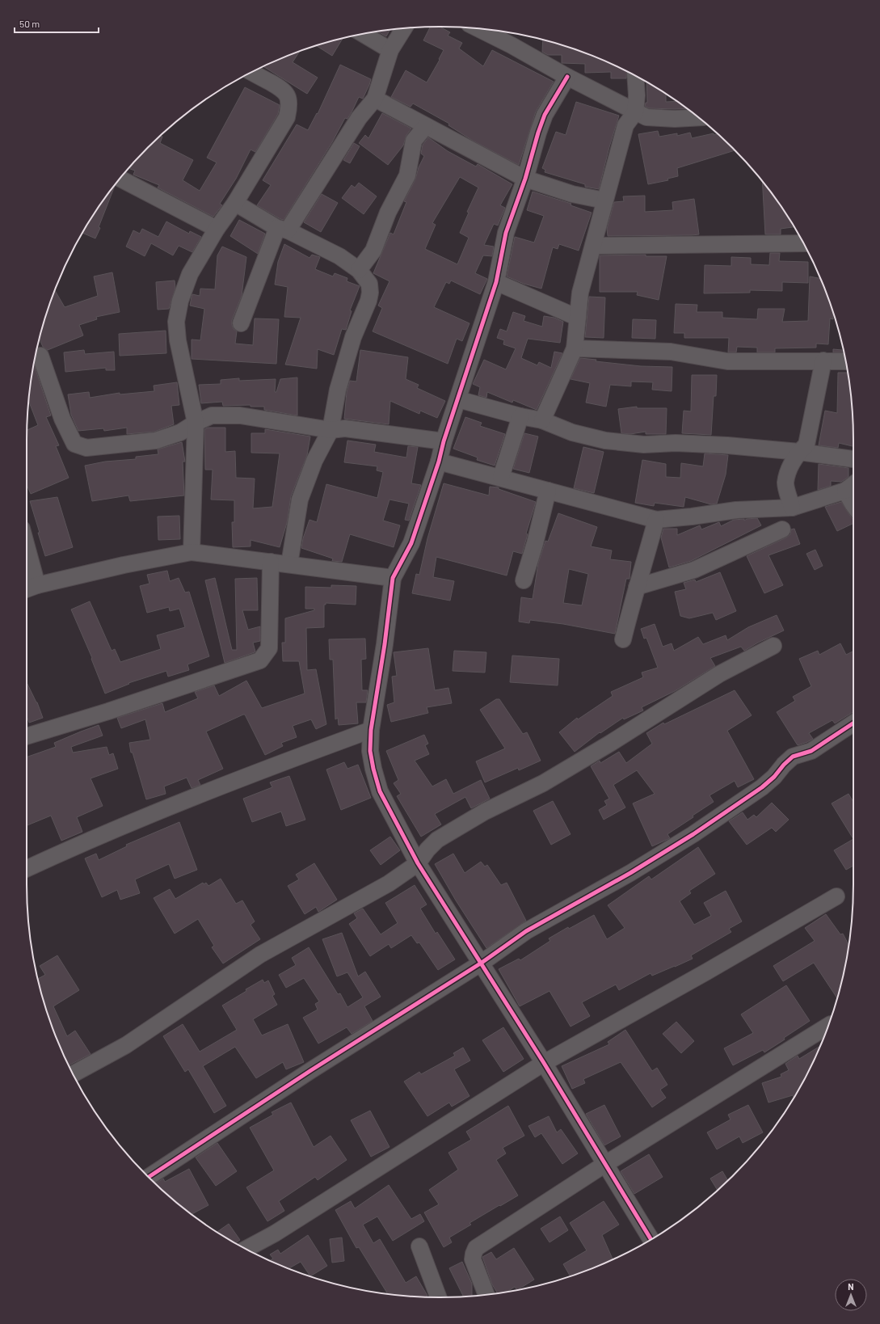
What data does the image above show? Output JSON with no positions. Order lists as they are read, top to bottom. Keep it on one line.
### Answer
{"scale_bar":"50 m","north":"top"}
